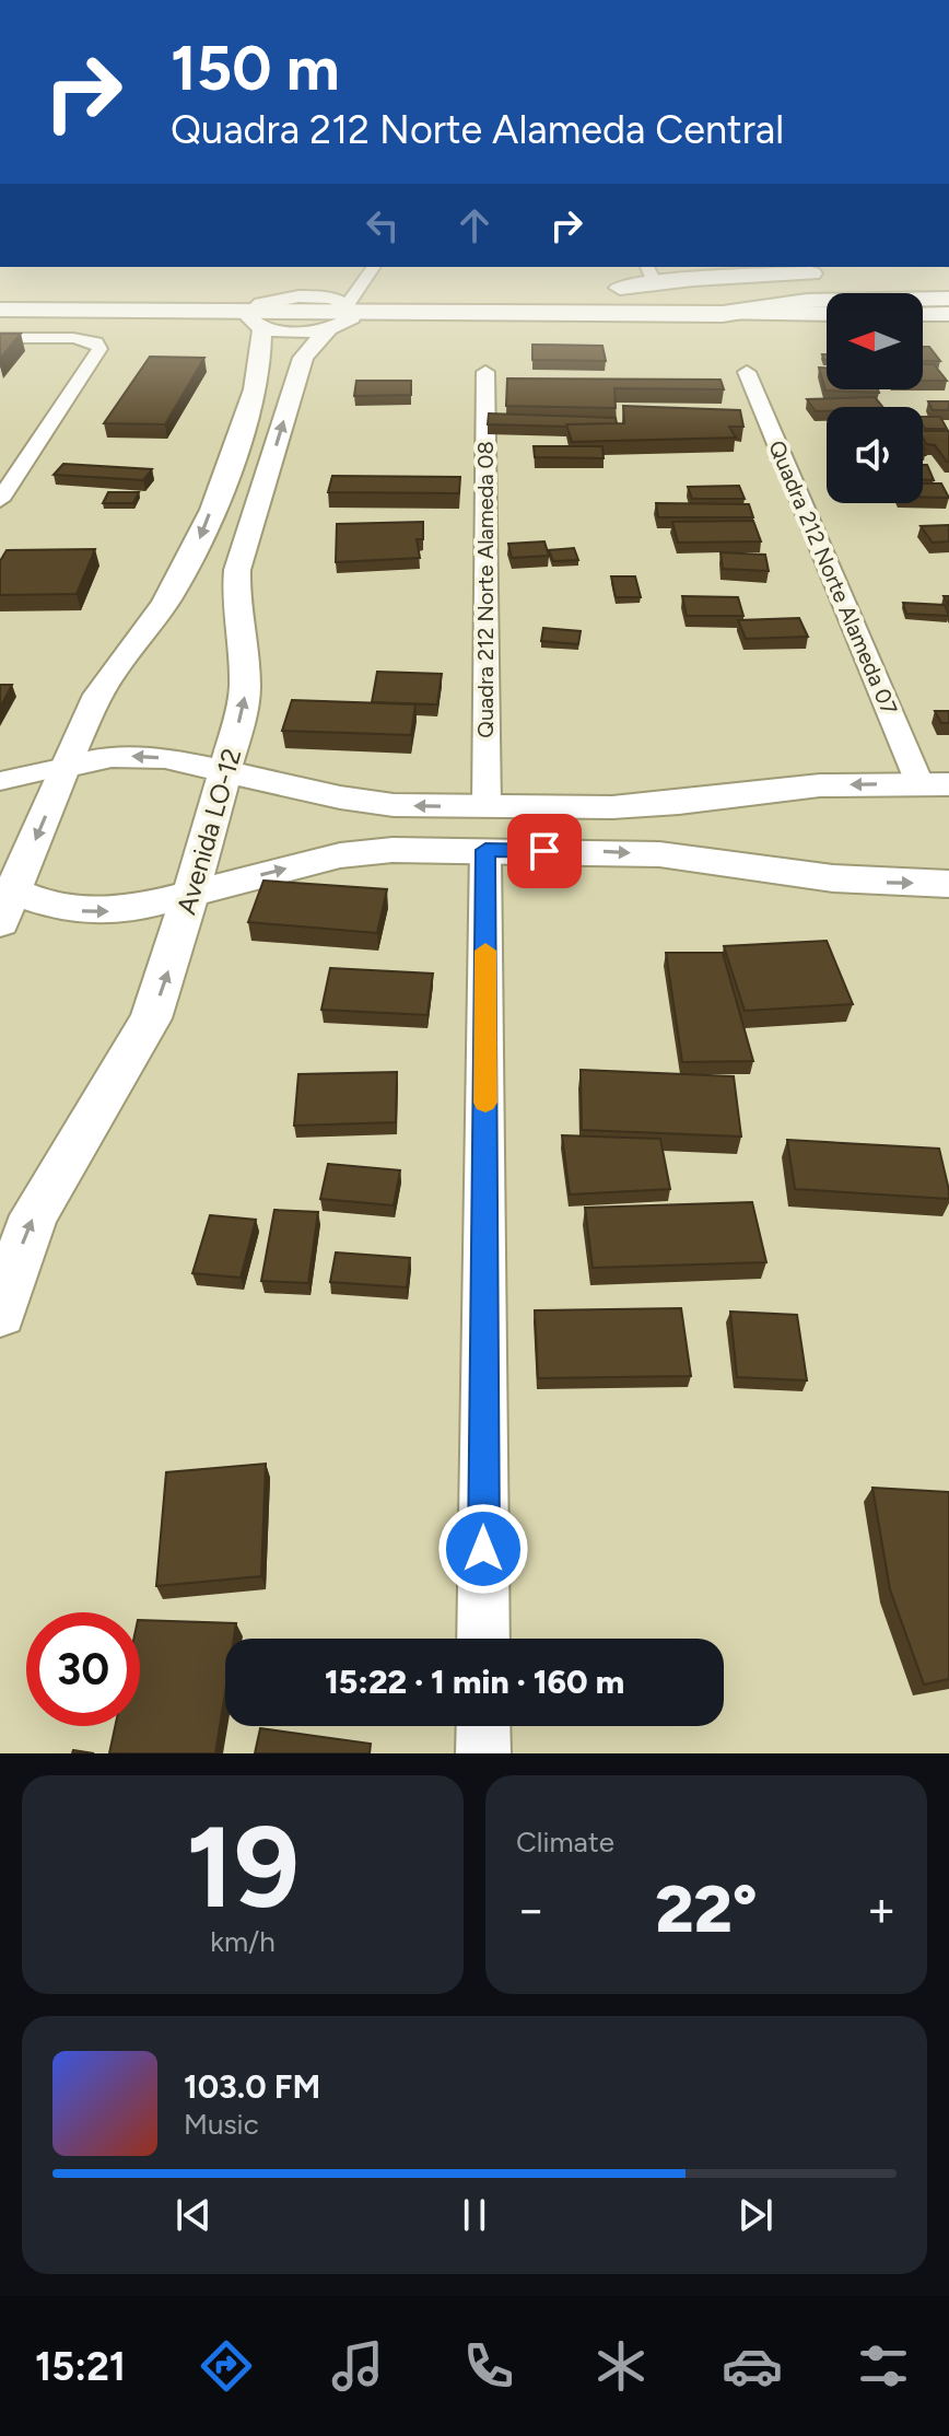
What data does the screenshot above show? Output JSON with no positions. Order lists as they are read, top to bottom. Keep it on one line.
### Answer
{"streets":{"street":["Quadra 212 Norte Alameda 07","Quadra 212 Norte Alameda 08","Avenida LO-12"]},"north":"left","page":{"turn":["150 m","Quadra 212 Norte Alameda Central"],"limit":"30","trip":"15:22 · 1 min · 160 m","tile":[["19","km/h"],"Climate"],"heat":["−","22°","+"],"song":["103.0 FM","Music"],"tabs":"15:21"}}
